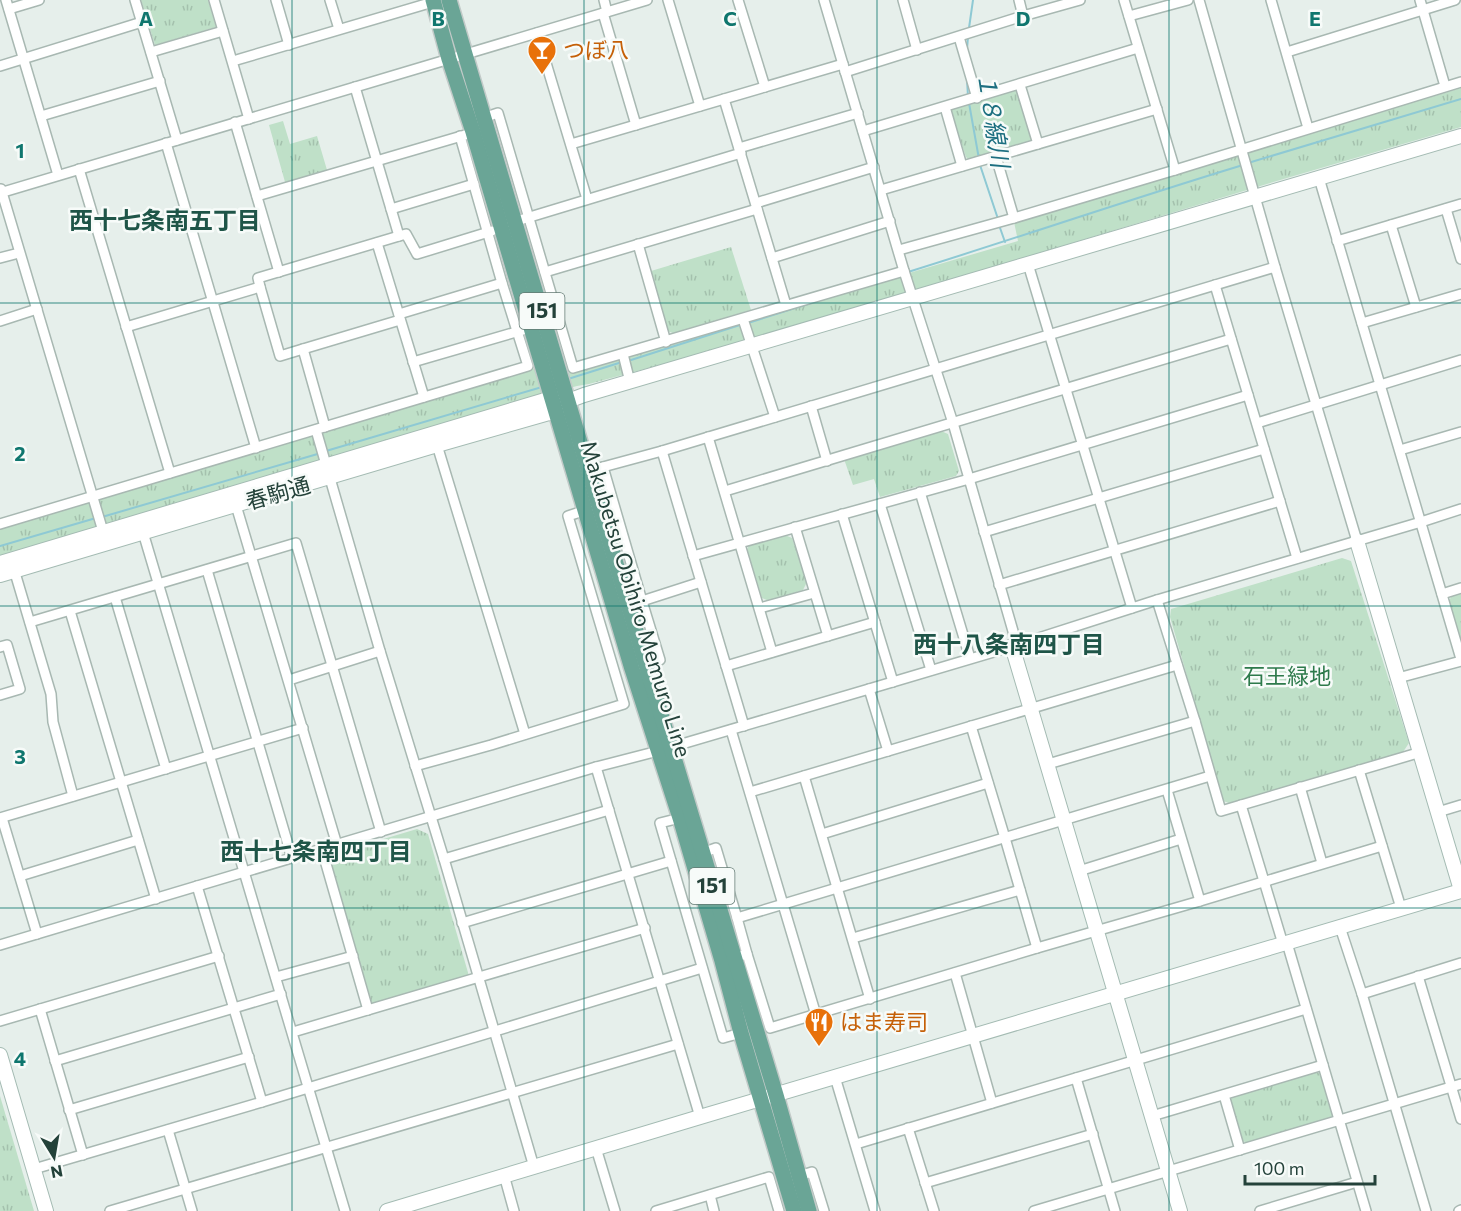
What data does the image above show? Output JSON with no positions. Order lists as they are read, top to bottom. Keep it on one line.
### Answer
{"streets":{"main road":["151","Makubetsu Obihiro Memuro Line"],"street":["春駒通"]},"crossings":[["春駒通","Makubetsu Obihiro Memuro Line"]],"districts":["西十七条南五丁目","西十八条南四丁目","西十七条南四丁目"],"water":["１８線川"],"parks":["石王緑地"],"places":{"bar":["つぼ八"],"restaurant":["はま寿司"]},"scale_bar":"100 m","north":"bottom","grid":{"columns":["A","B","C","D","E"],"rows":["1","2","3","4"]}}
